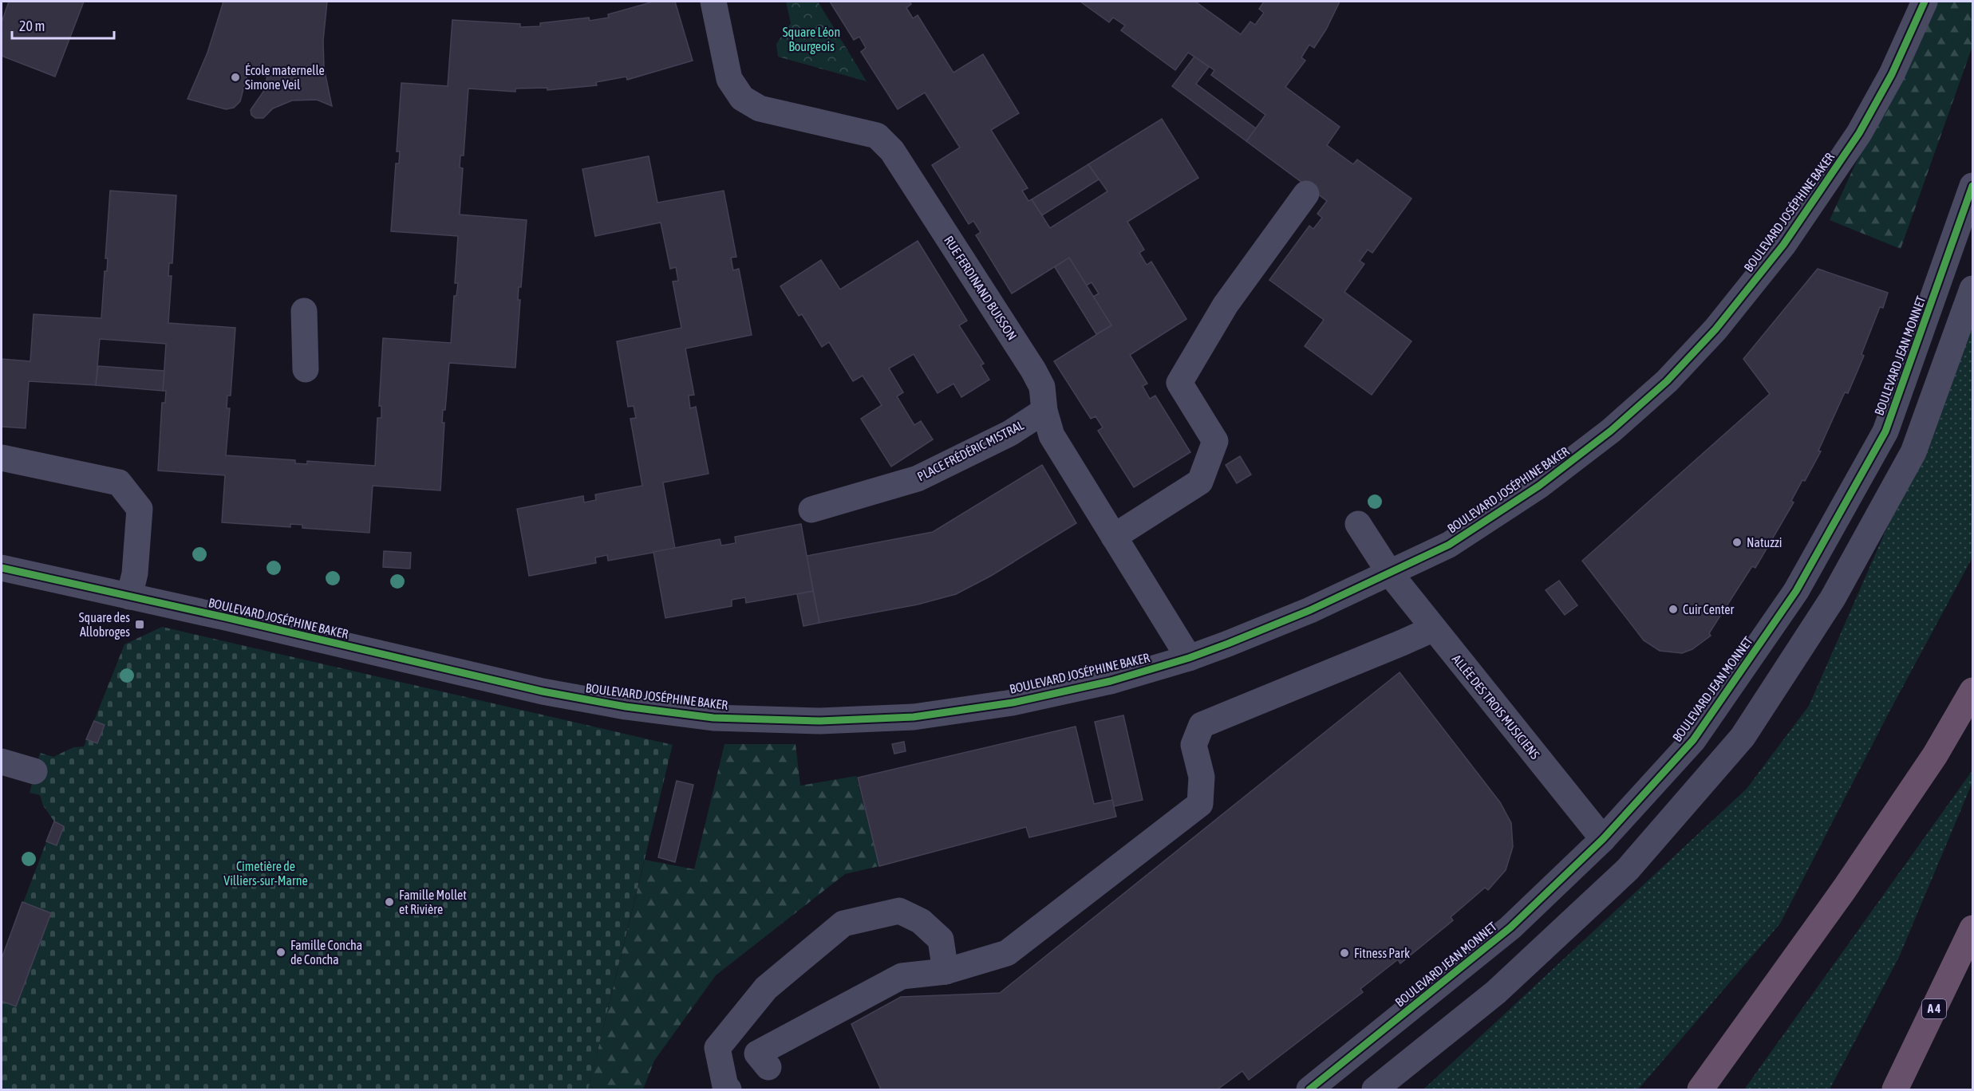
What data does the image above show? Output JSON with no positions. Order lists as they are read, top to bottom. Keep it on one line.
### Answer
{"streets":{"highway":["A 4"],"street":["BOULEVARD JOSÉPHINE BAKER","RUE FERDINAND BUISSON","BOULEVARD JEAN MONNET","PLACE FRÉDÉRIC MISTRAL","ALLÉE DES TROIS MUSICIENS"]},"crossings":[["BOULEVARD JOSÉPHINE BAKER","RUE FERDINAND BUISSON"],["BOULEVARD JOSÉPHINE BAKER","ALLÉE DES TROIS MUSICIENS"],["RUE FERDINAND BUISSON","PLACE FRÉDÉRIC MISTRAL"],["BOULEVARD JEAN MONNET","ALLÉE DES TROIS MUSICIENS"]],"parks":["Square Léon Bourgeois","Cimetière de Villiers-sur-Marne"],"places":{"other":["École maternelle Simone Veil","Natuzzi","Cuir Center","Famille Mollet et Rivière","Famille Concha de Concha","Fitness Park"],"transit":["Square des Allobroges"]},"scale_bar":"20 m"}
